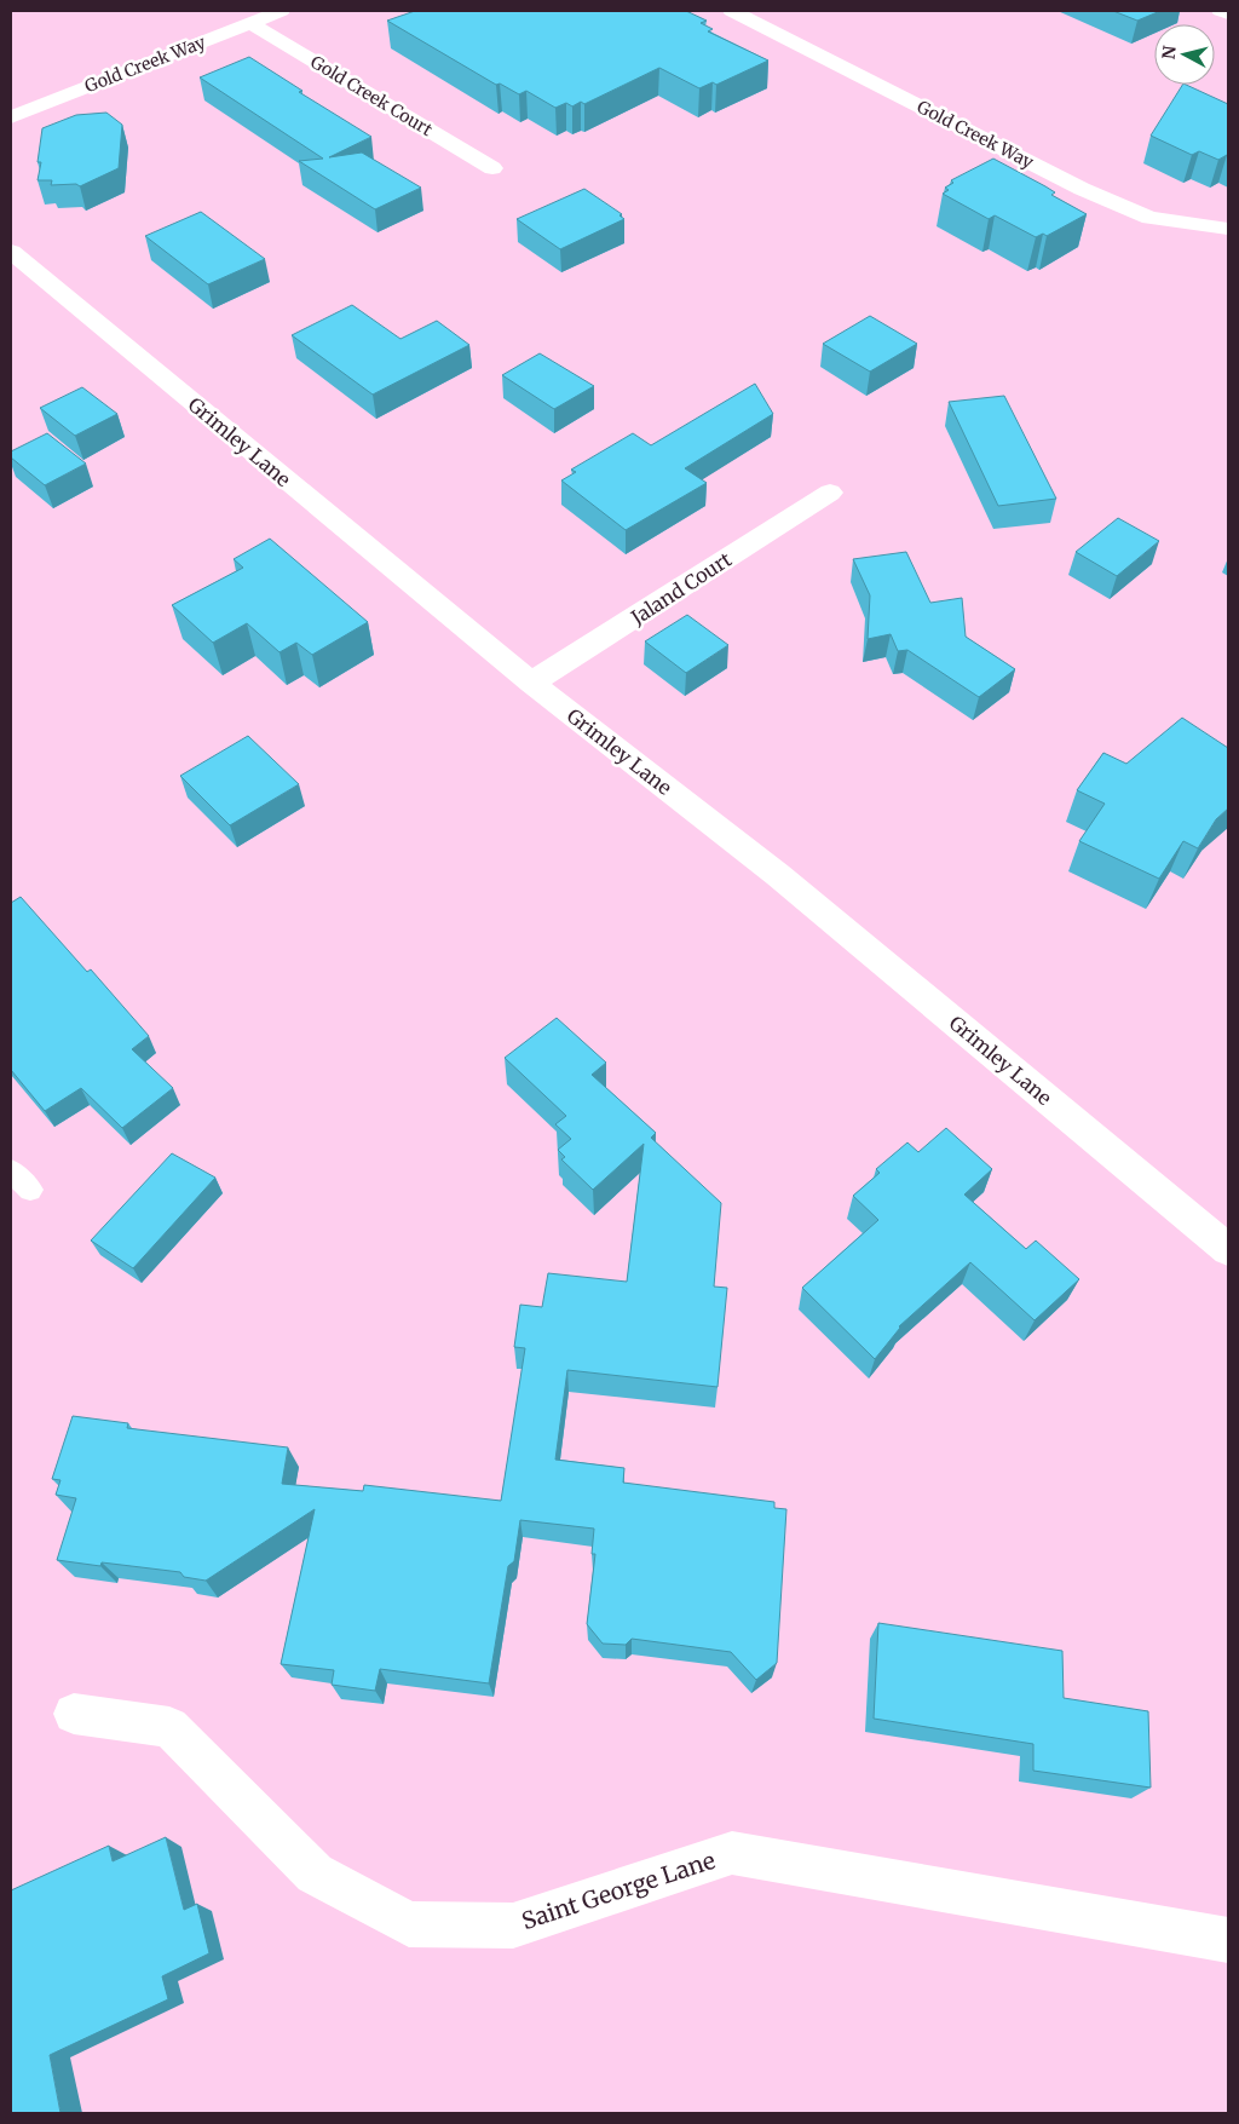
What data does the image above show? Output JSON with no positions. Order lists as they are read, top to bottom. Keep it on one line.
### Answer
{"streets":{"street":["Gold Creek Way","Gold Creek Court","Grimley Lane","Jaland Court","Saint George Lane"]},"crossings":[["Gold Creek Way","Gold Creek Court"],["Grimley Lane","Jaland Court"]],"north":"left"}
